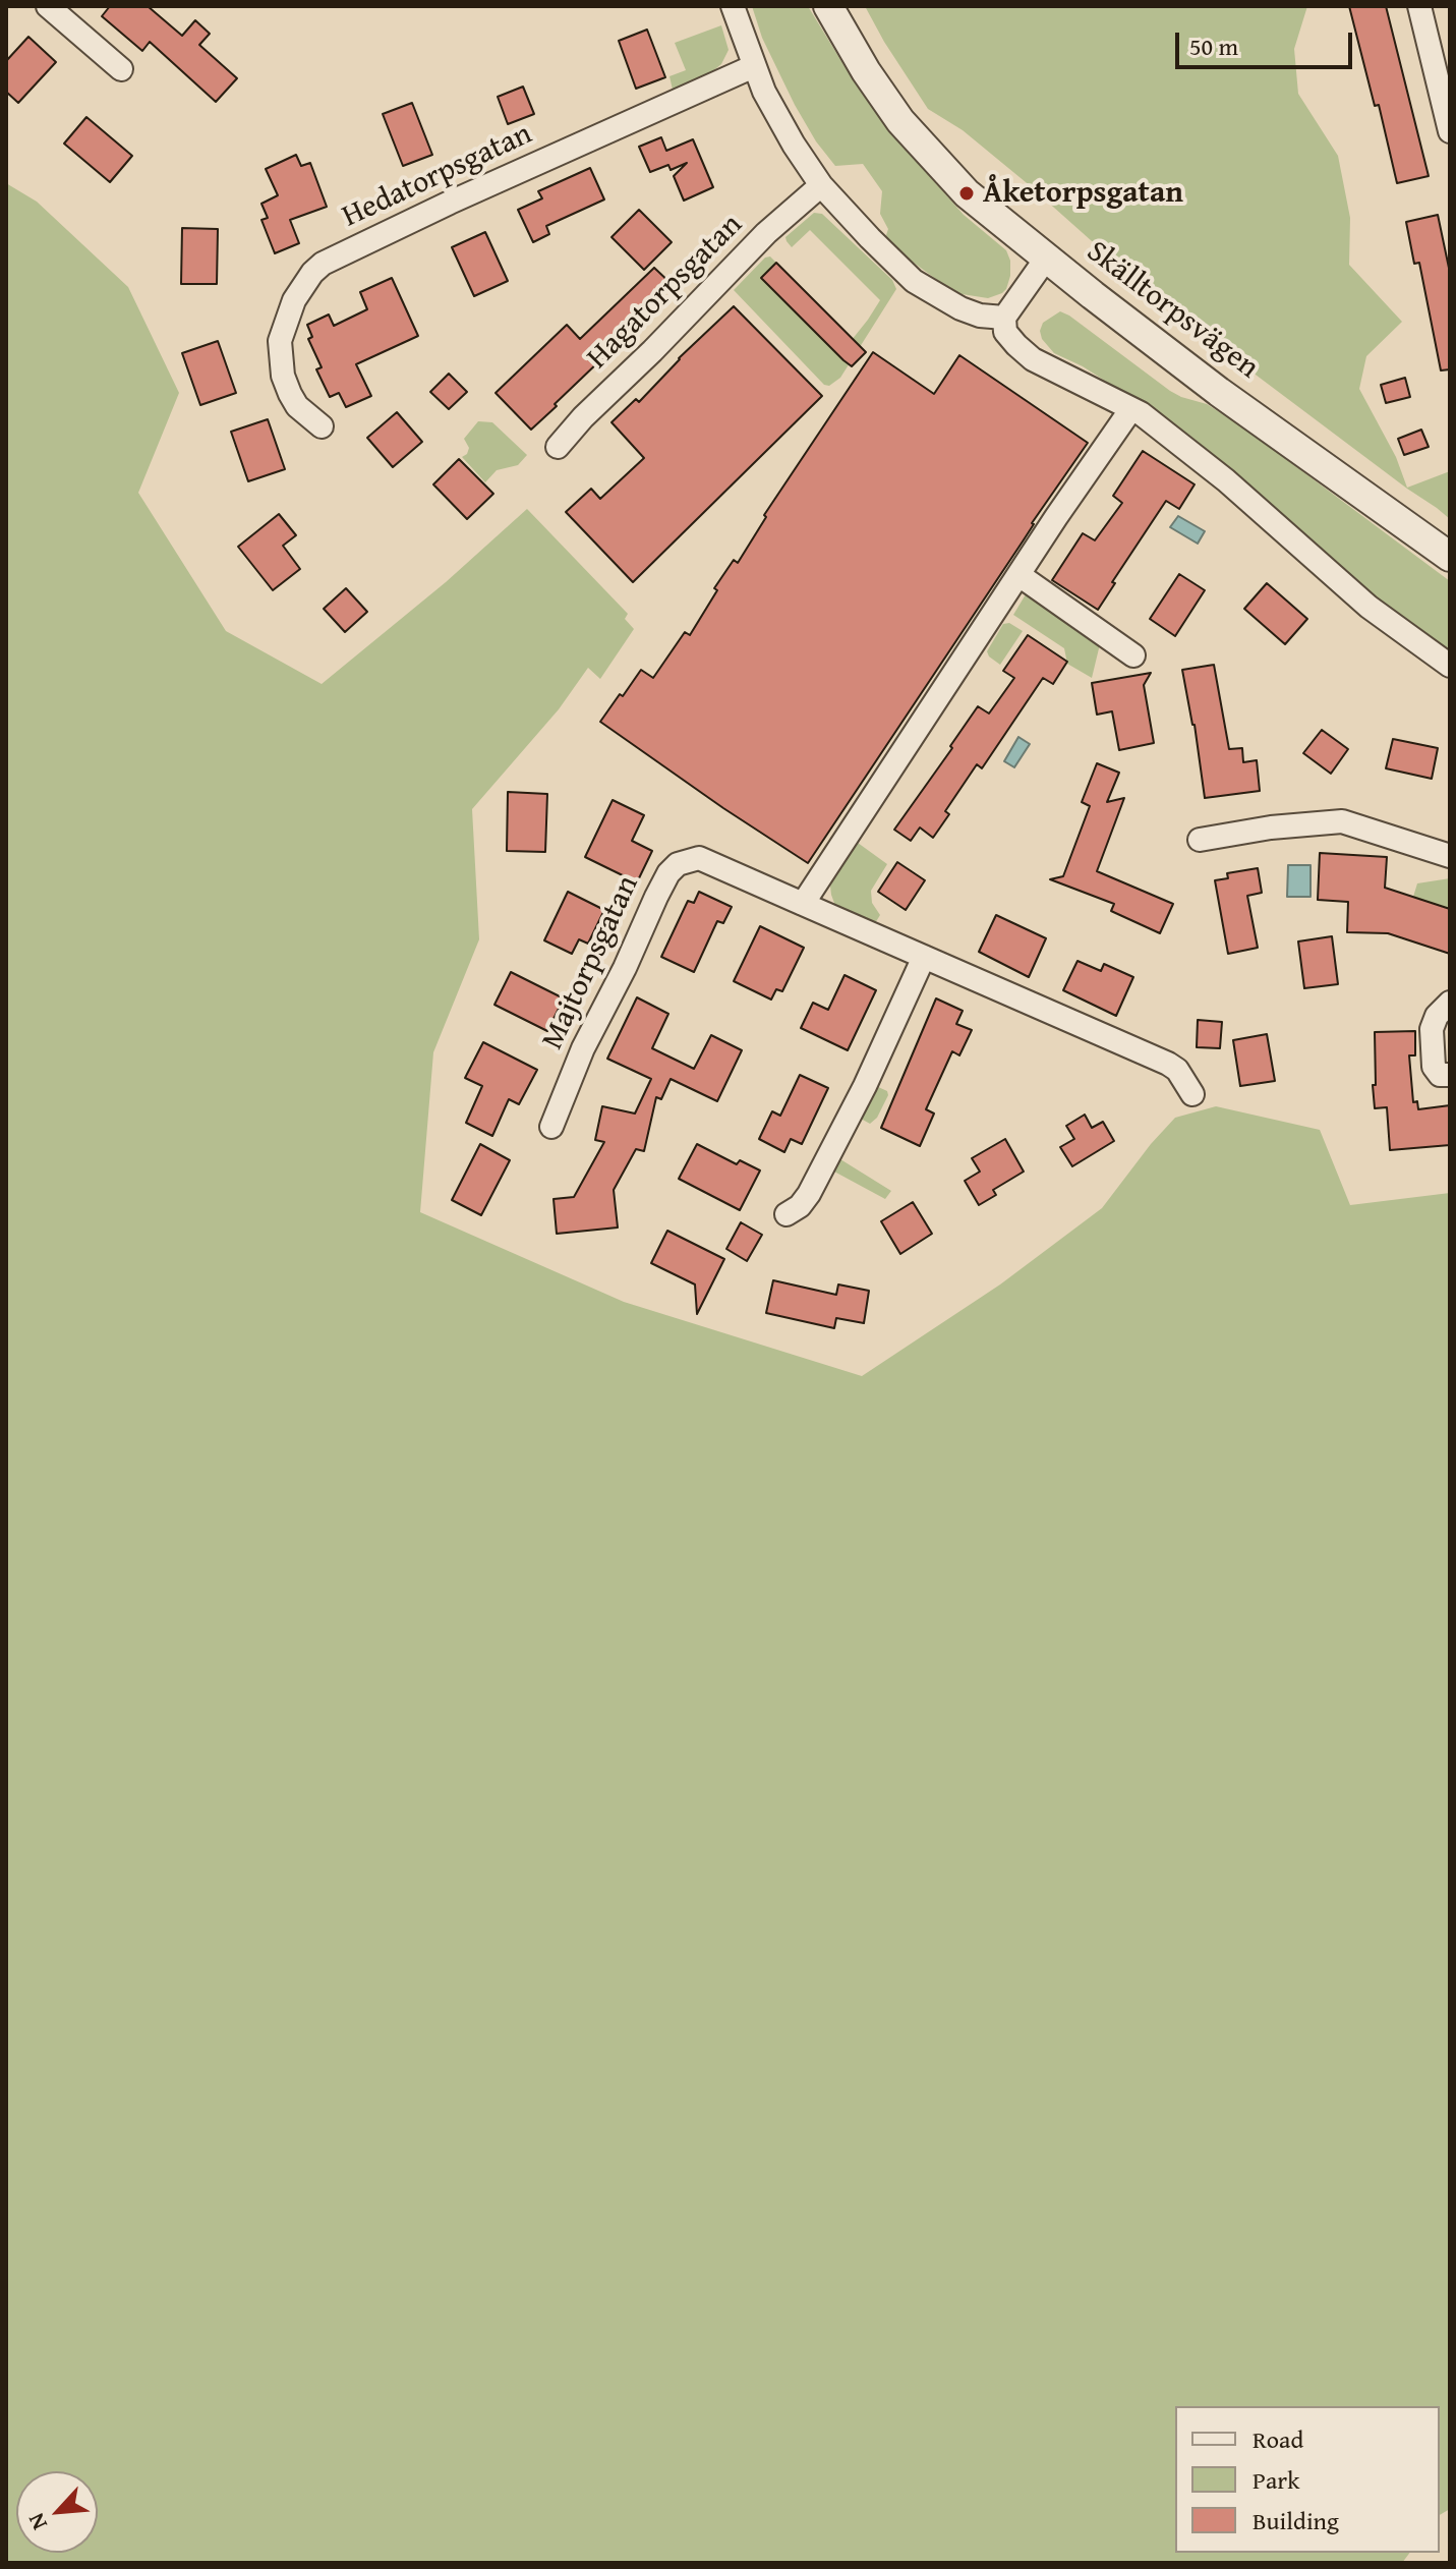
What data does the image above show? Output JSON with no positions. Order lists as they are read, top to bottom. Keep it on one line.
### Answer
{"streets":{"street":["Hedatorpsgatan","Hagatorpsgatan","Skälltorpsvägen","Majtorpsgatan"]},"places":["Åketorpsgatan"],"legend":["Road","Park","Building"],"scale_bar":"50 m","north":"bottom left"}
